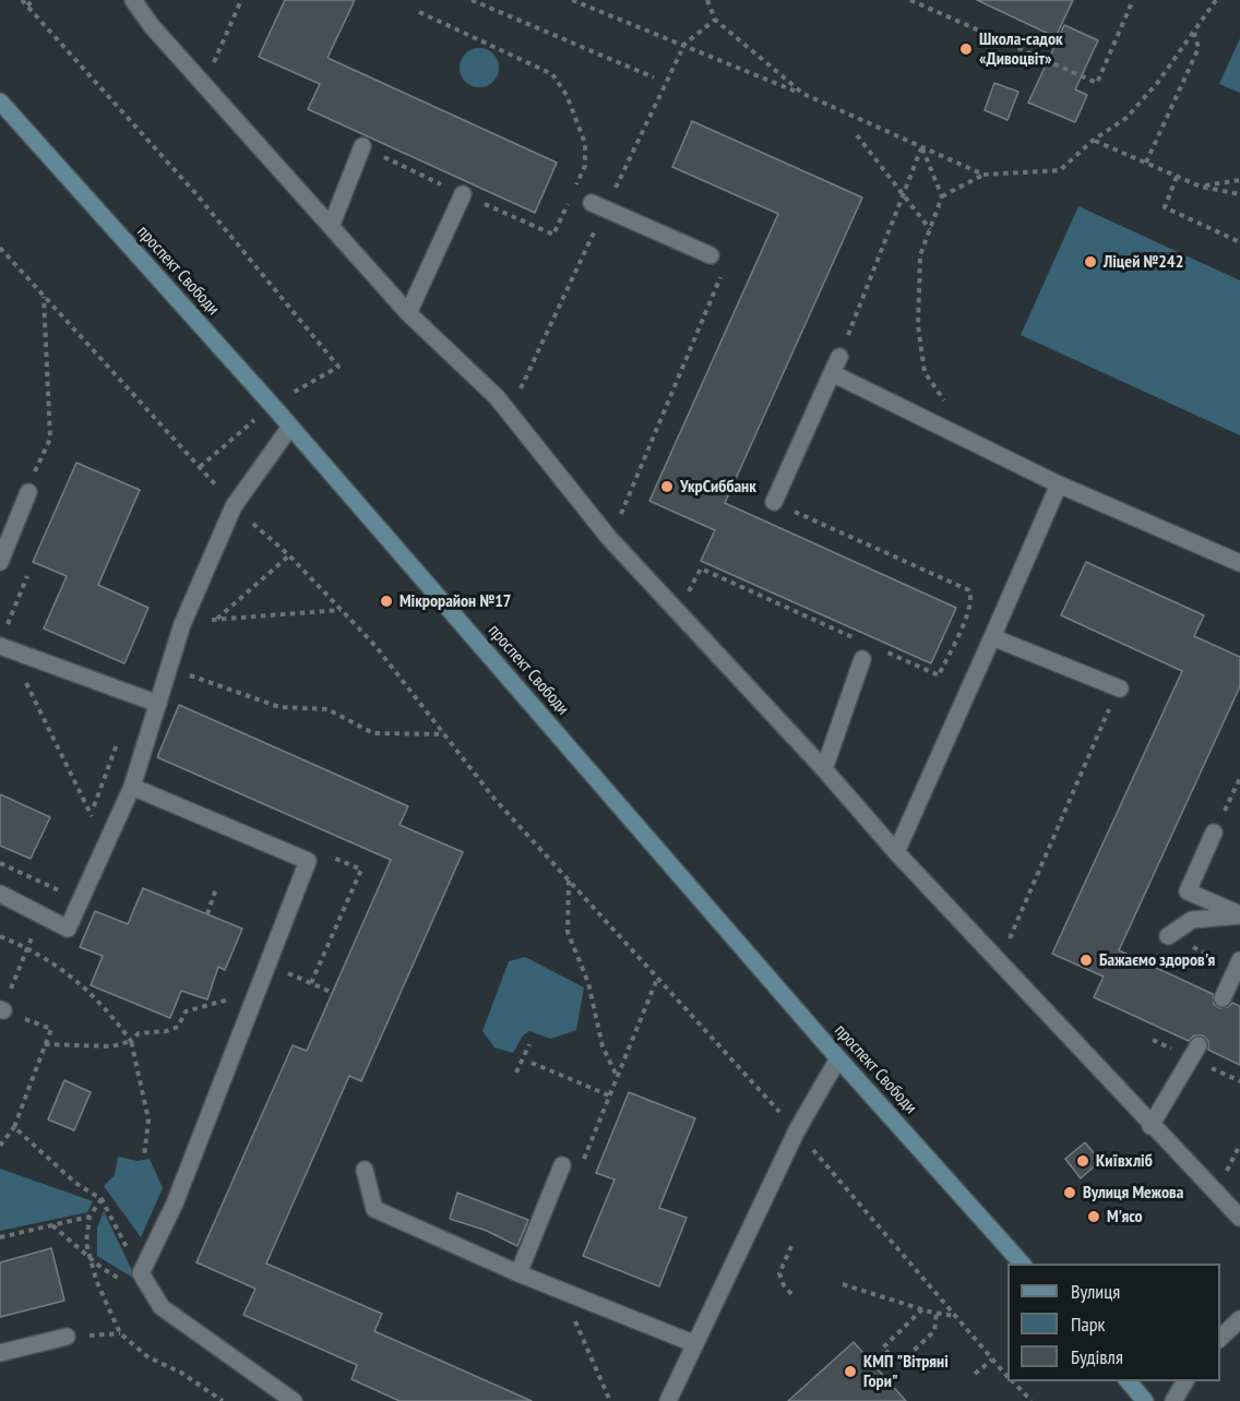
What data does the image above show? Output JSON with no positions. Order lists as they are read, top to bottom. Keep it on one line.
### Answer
{"streets":{"street":["проспект Свободи"]},"places":["Школа-садок «Дивоцвіт»","Ліцей №242","УкрСиббанк","Мікрорайон №17","Бажаємо здоров'я","Київхліб","Вулиця Межова","М'ясо","КМП \"Вітряні Гори\""],"legend":["Вулиця","Парк","Будівля"]}
